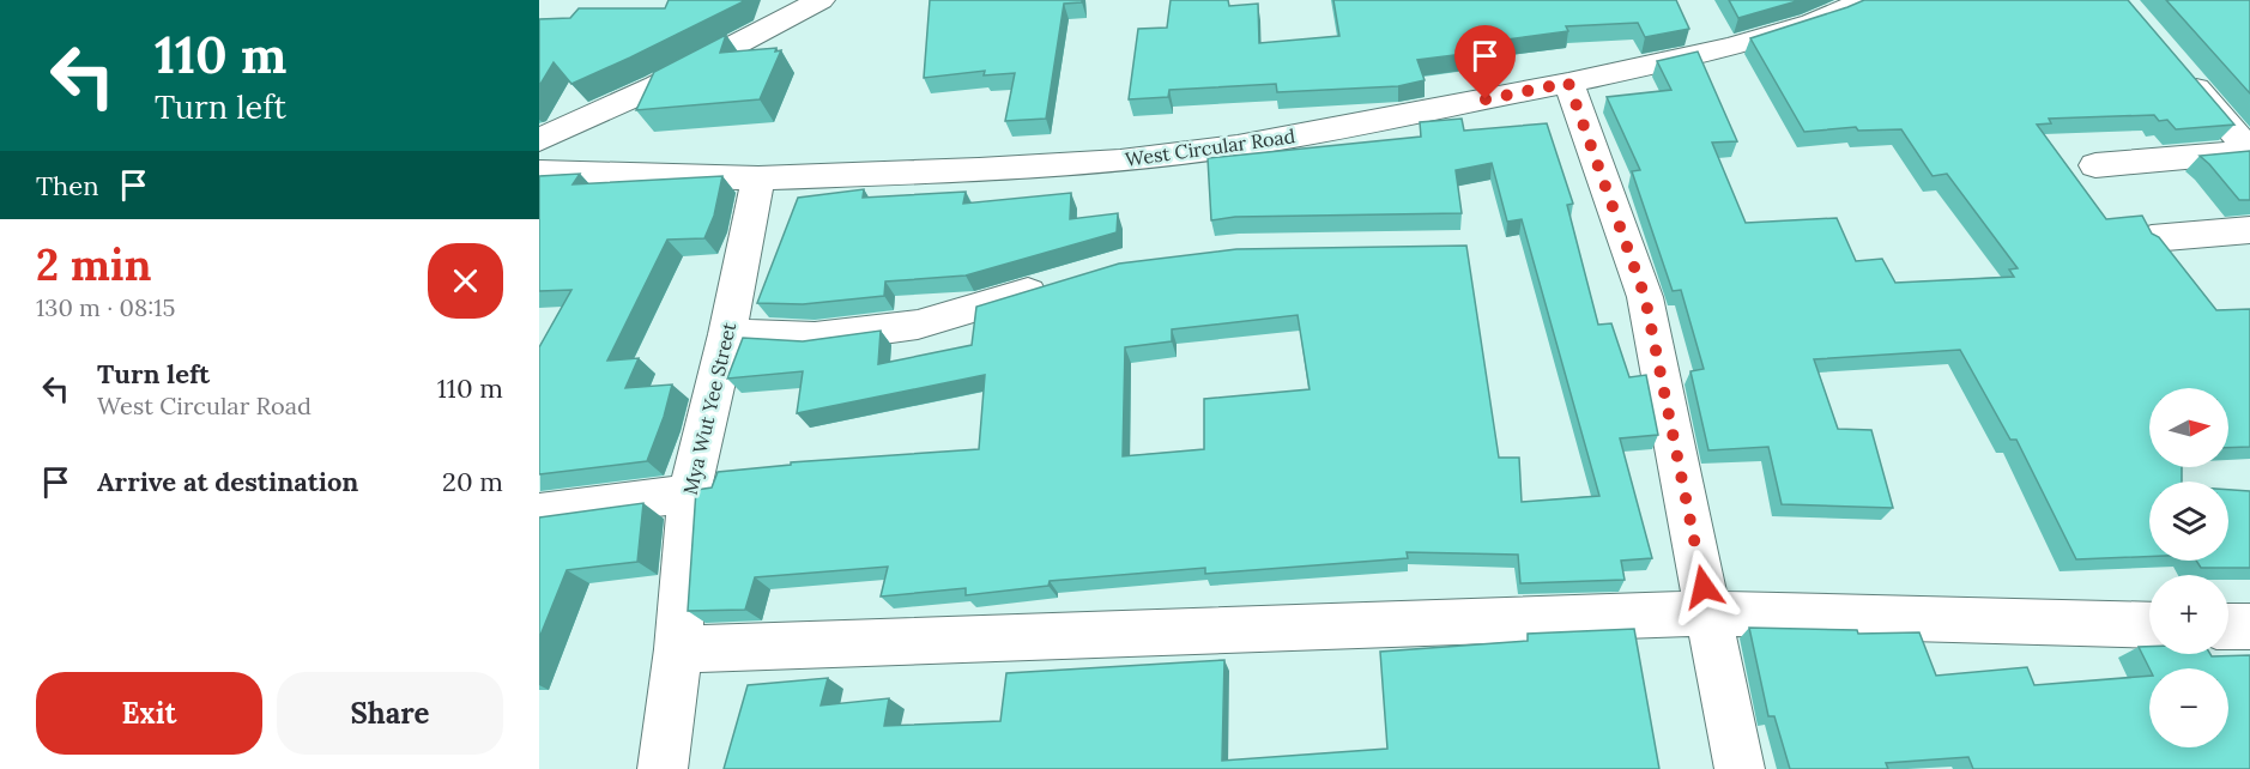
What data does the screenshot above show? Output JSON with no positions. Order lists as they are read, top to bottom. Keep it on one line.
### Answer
{"streets":{"street":["West Circular Road","Mya Wut Yee Street"]},"crossings":[["West Circular Road","Mya Wut Yee Street"]],"north":"right","page":{"turn":["110 m","Turn left"],"then":"Then","heading":["2 min","130 m · 08:15"],"list":[{"name":"Turn left","note":"West Circular Road","value":"110 m"},{"name":"Arrive at destination","value":"20 m"}],"map_buttons":["+","−"],"buttons":["Exit","Share"]}}
